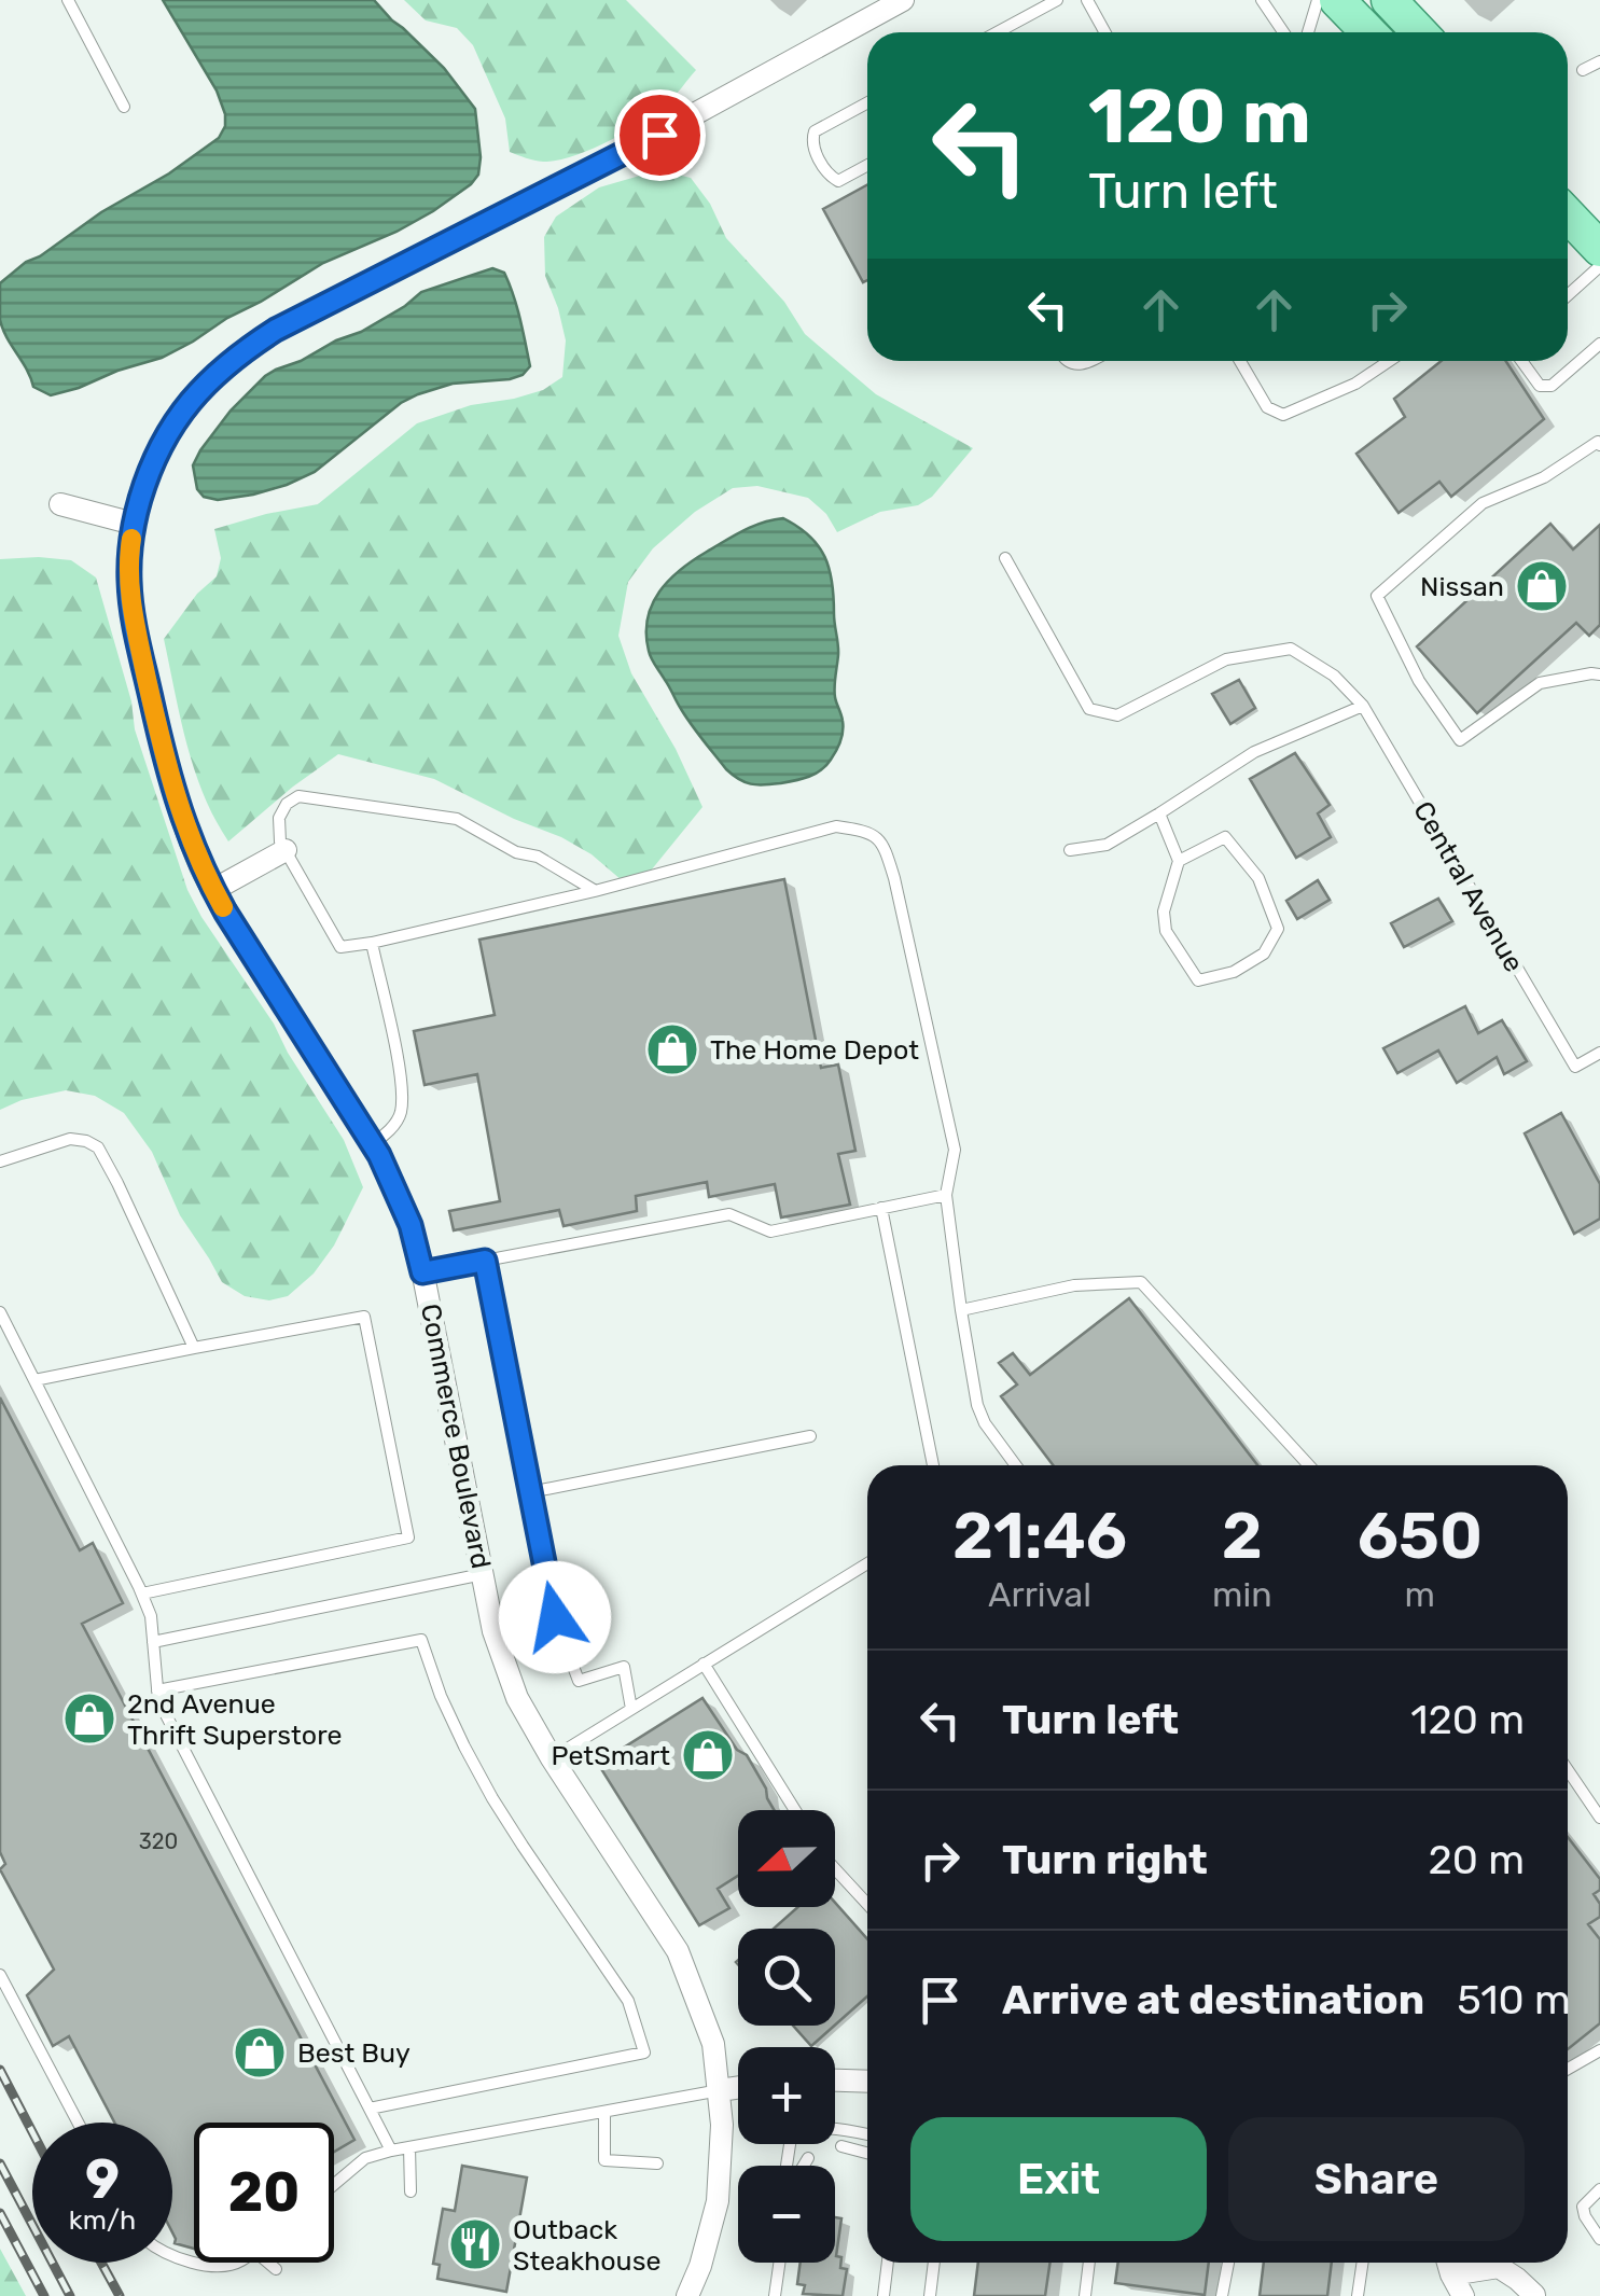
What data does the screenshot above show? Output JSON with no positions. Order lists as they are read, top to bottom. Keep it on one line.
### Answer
{"streets":{"street":["Commerce Boulevard"],"lane":["Central Avenue"]},"places":{"shop":["Nissan","The Home Depot","2nd Avenue Thrift Superstore","PetSmart","Best Buy"],"restaurant":["Outback Steakhouse"]},"house_numbers":["320"],"north":"left","page":{"turn":["120 m","Turn left"],"eta":["21:46","Arrival","2","min","650","m"],"list":[{"name":"Turn left","value":"120 m"},{"name":"Turn right","value":"20 m"},{"name":"Arrive at destination","value":"510 m"}],"map_buttons":["+","−"],"buttons":["Exit","Share"],"speed":"9 km/h","limit":"20"}}
